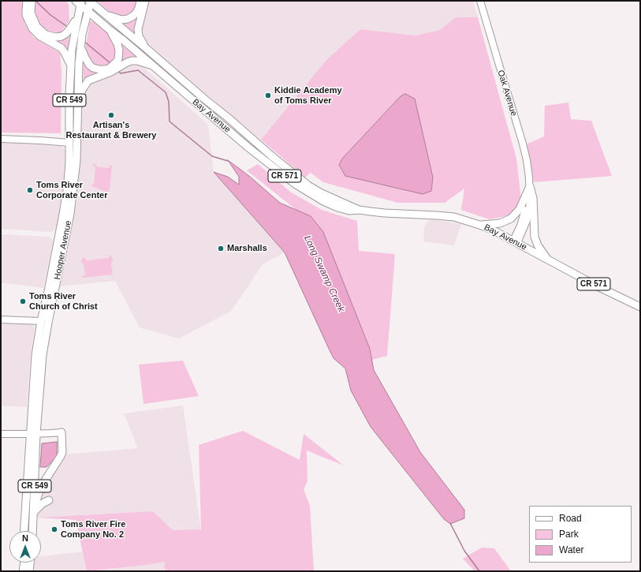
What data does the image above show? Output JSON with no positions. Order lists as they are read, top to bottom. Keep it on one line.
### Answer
{"streets":{"main road":["CR 549","Bay Avenue","CR 571","Hooper Avenue"],"street":["Oak Avenue"]},"crossings":[["Oak Avenue","Bay Avenue"],["Bay Avenue","Hooper Avenue"]],"water":["Long Swamp Creek"],"places":["Kiddie Academy of Toms River","Artisan's Restaurant & Brewery","Toms River Corporate Center","Marshalls","Toms River Church of Christ","Toms River Fire Company No. 2"],"legend":["Road","Park","Water"],"north":"top"}
